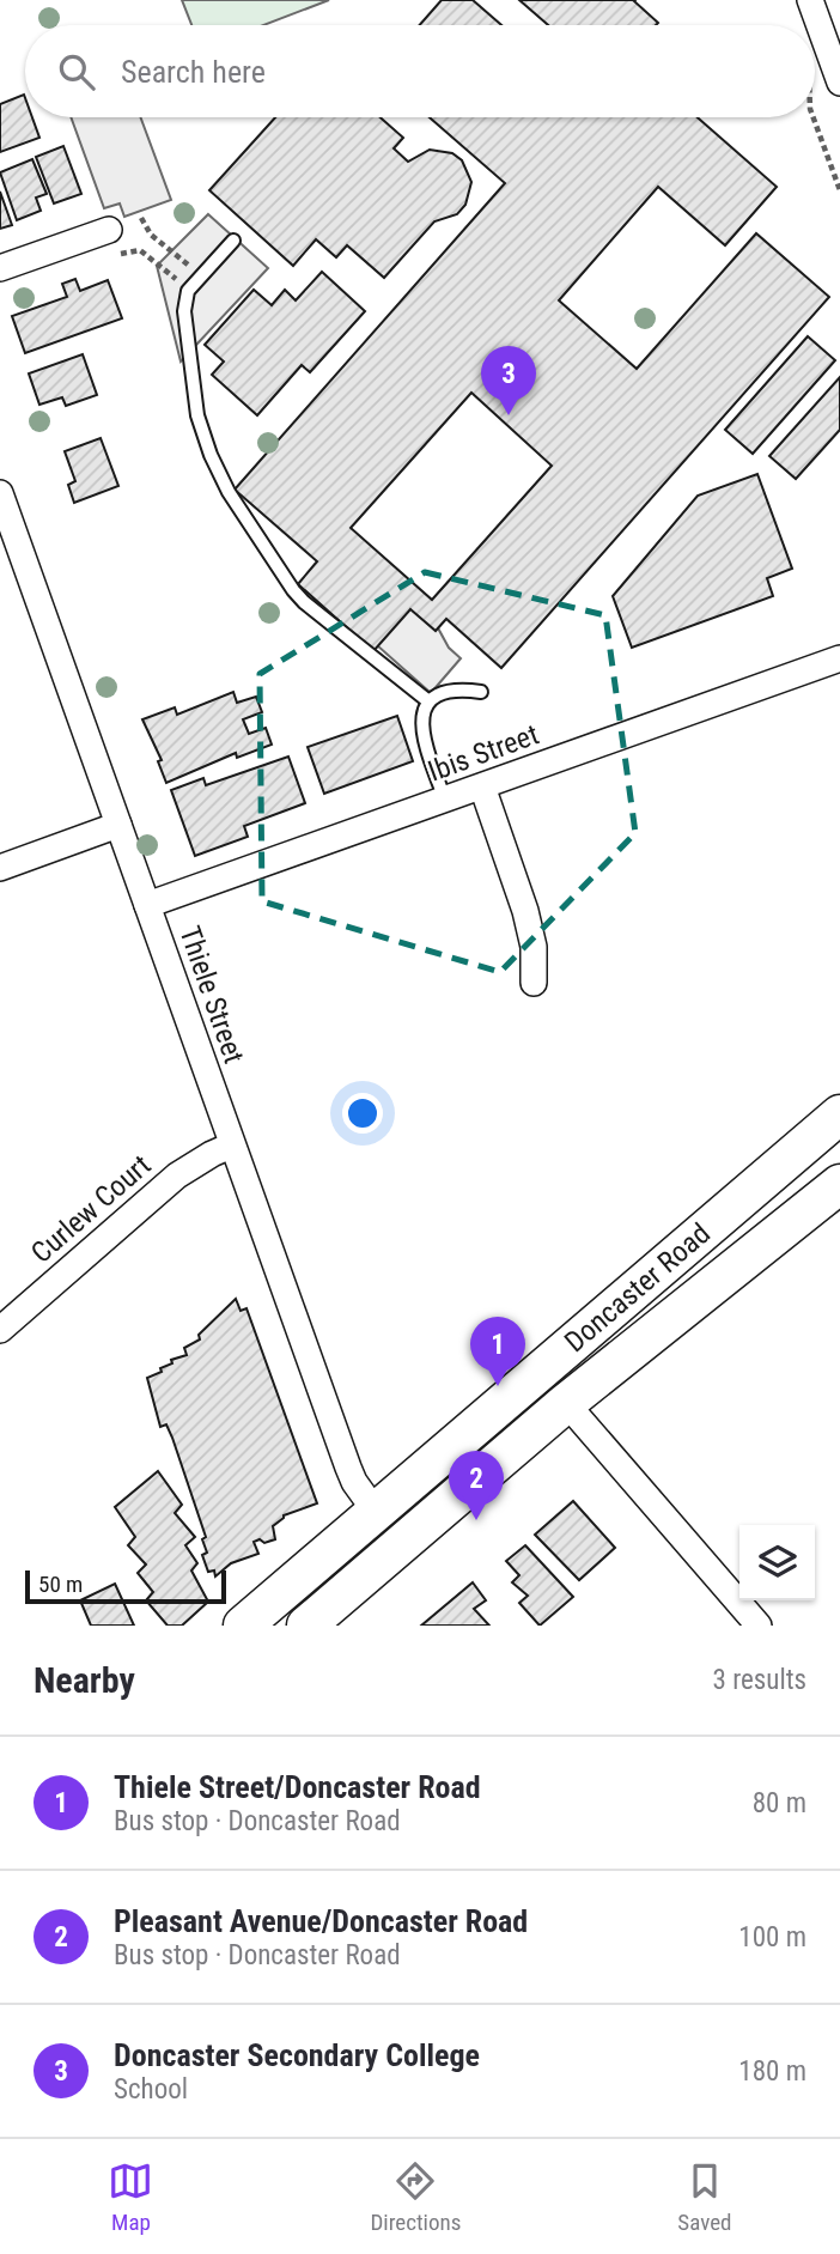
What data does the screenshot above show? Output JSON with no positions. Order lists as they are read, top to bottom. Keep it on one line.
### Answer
{"streets":{"main road":["Doncaster Road"],"street":["Ibis Street","Thiele Street","Curlew Court"]},"crossings":[["Ibis Street","Thiele Street"],["Thiele Street","Curlew Court"],["Thiele Street","Doncaster Road"]],"scale_bar":"50 m","page":{"search":"Search here","pins":["3","1","2"],"scale":"50 m","heading":["Nearby","3 results"],"list":[{"mark":"1","name":"Thiele Street/Doncaster Road","note":"Bus stop · Doncaster Road","value":"80 m"},{"mark":"2","name":"Pleasant Avenue/Doncaster Road","note":"Bus stop · Doncaster Road","value":"100 m"},{"mark":"3","name":"Doncaster Secondary College","note":"School","value":"180 m"}],"nav":["Map","Directions","Saved"]}}
